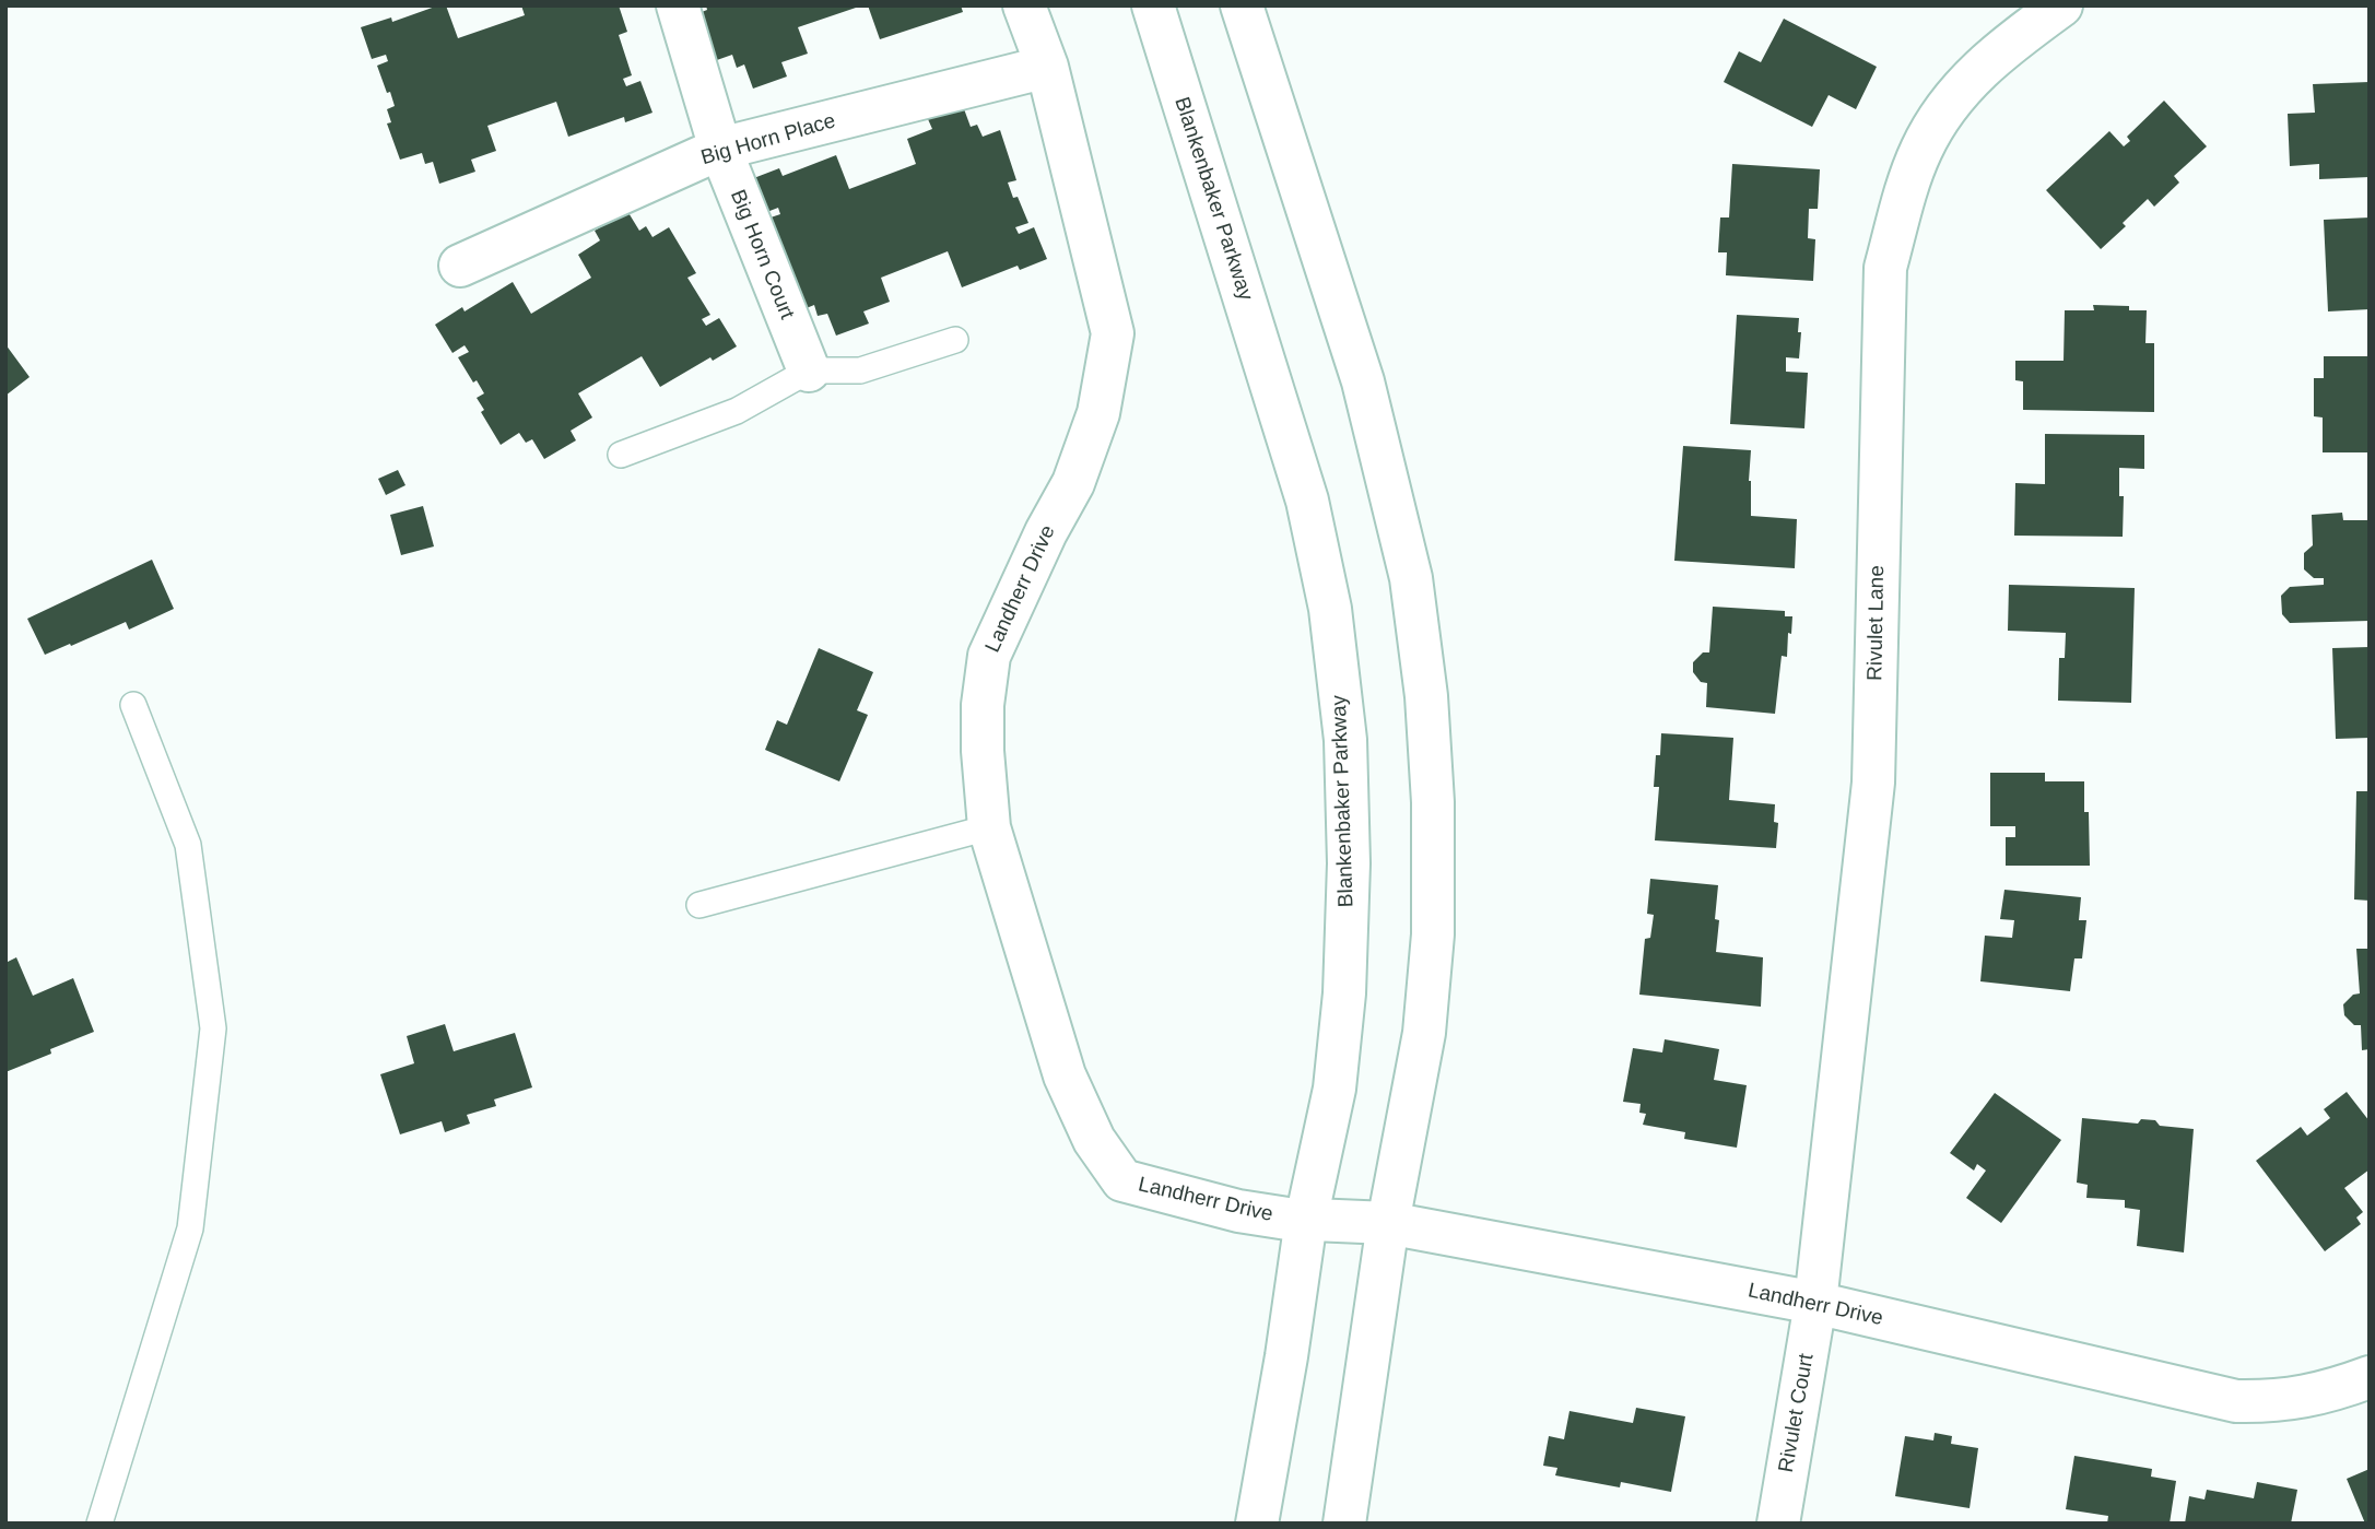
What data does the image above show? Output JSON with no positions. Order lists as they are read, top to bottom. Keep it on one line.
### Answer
{"streets":{"street":["Big Horn Place","Blankenbaker Parkway","Big Horn Court","Landherr Drive","Rivulet Lane","Rivulet Court"]},"crossings":[["Big Horn Place","Big Horn Court"],["Big Horn Place","Landherr Drive"],["Blankenbaker Parkway","Landherr Drive"],["Landherr Drive","Rivulet Lane"],["Landherr Drive","Rivulet Court"],["Rivulet Lane","Rivulet Court"]]}
